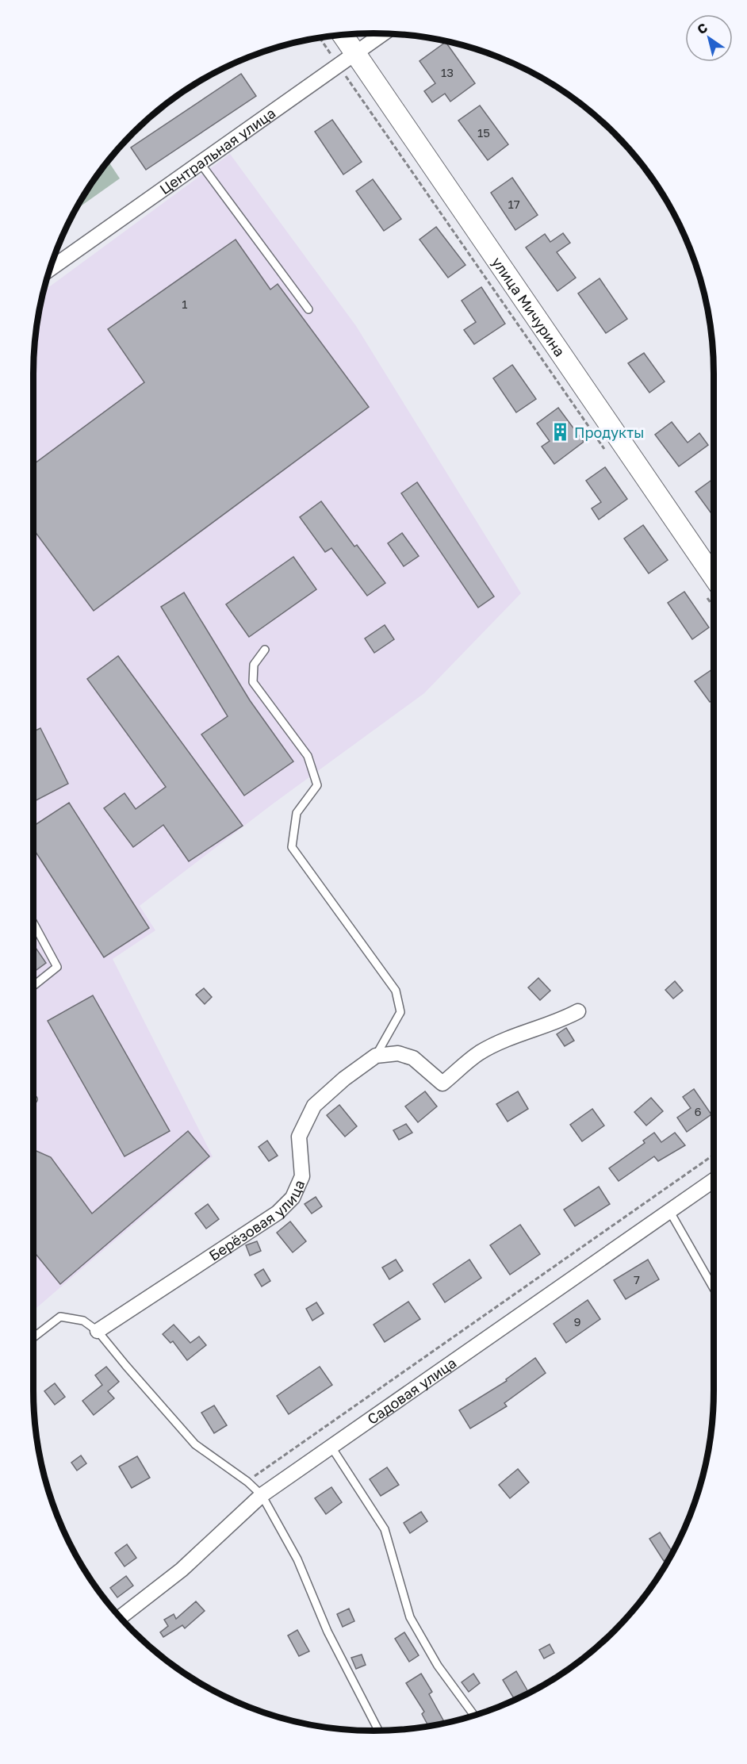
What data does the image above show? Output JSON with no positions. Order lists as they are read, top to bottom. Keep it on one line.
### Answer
{"streets":{"street":["Центральная улица","улица Мичурина","Берёзовая улица","Садовая улица"]},"crossings":[["Центральная улица","улица Мичурина"]],"places":{"building":["Продукты"]},"house_numbers":["13","15","17","1","6","7","9"],"north":"top left"}
